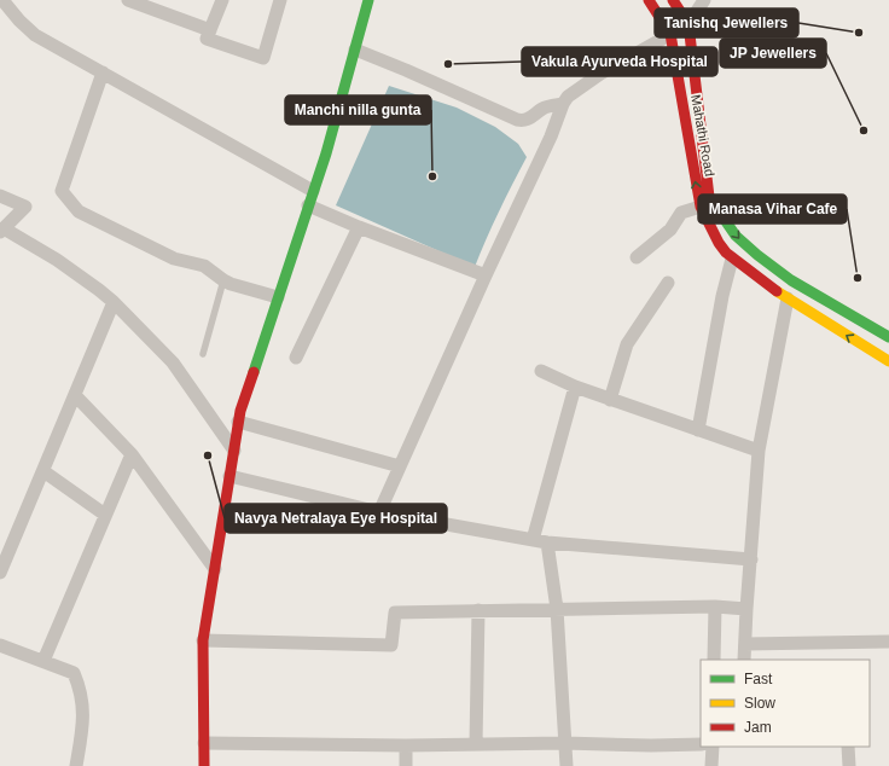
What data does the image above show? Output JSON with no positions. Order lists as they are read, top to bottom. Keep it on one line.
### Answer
{"streets":{"street":["Mahathi Road"]},"places":["Tanishq Jewellers","Vakula Ayurveda Hospital","JP Jewellers","Manchi nilla gunta","Manasa Vihar Cafe","Navya Netralaya Eye Hospital"],"legend":["Fast","Slow","Jam"]}
